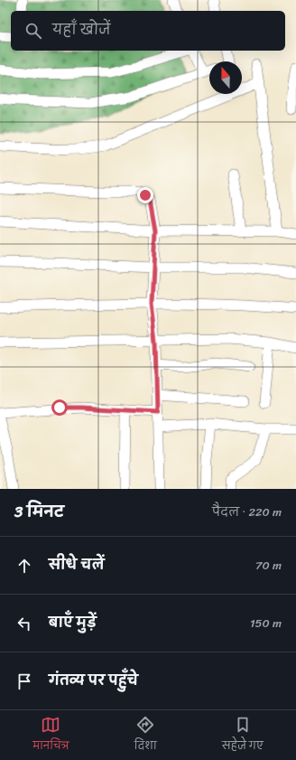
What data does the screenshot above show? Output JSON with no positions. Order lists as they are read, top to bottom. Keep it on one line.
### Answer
{"north":"top","page":{"search":"यहाँ खोजें","heading":["3 मिनट","पैदल · 220 m"],"list":[["सीधे चलें","70 m"],["बाएँ मुड़ें","150 m"],"गंतव्य पर पहुँचे"],"nav":["मानचित्र","दिशा","सहेजे गए"]}}
